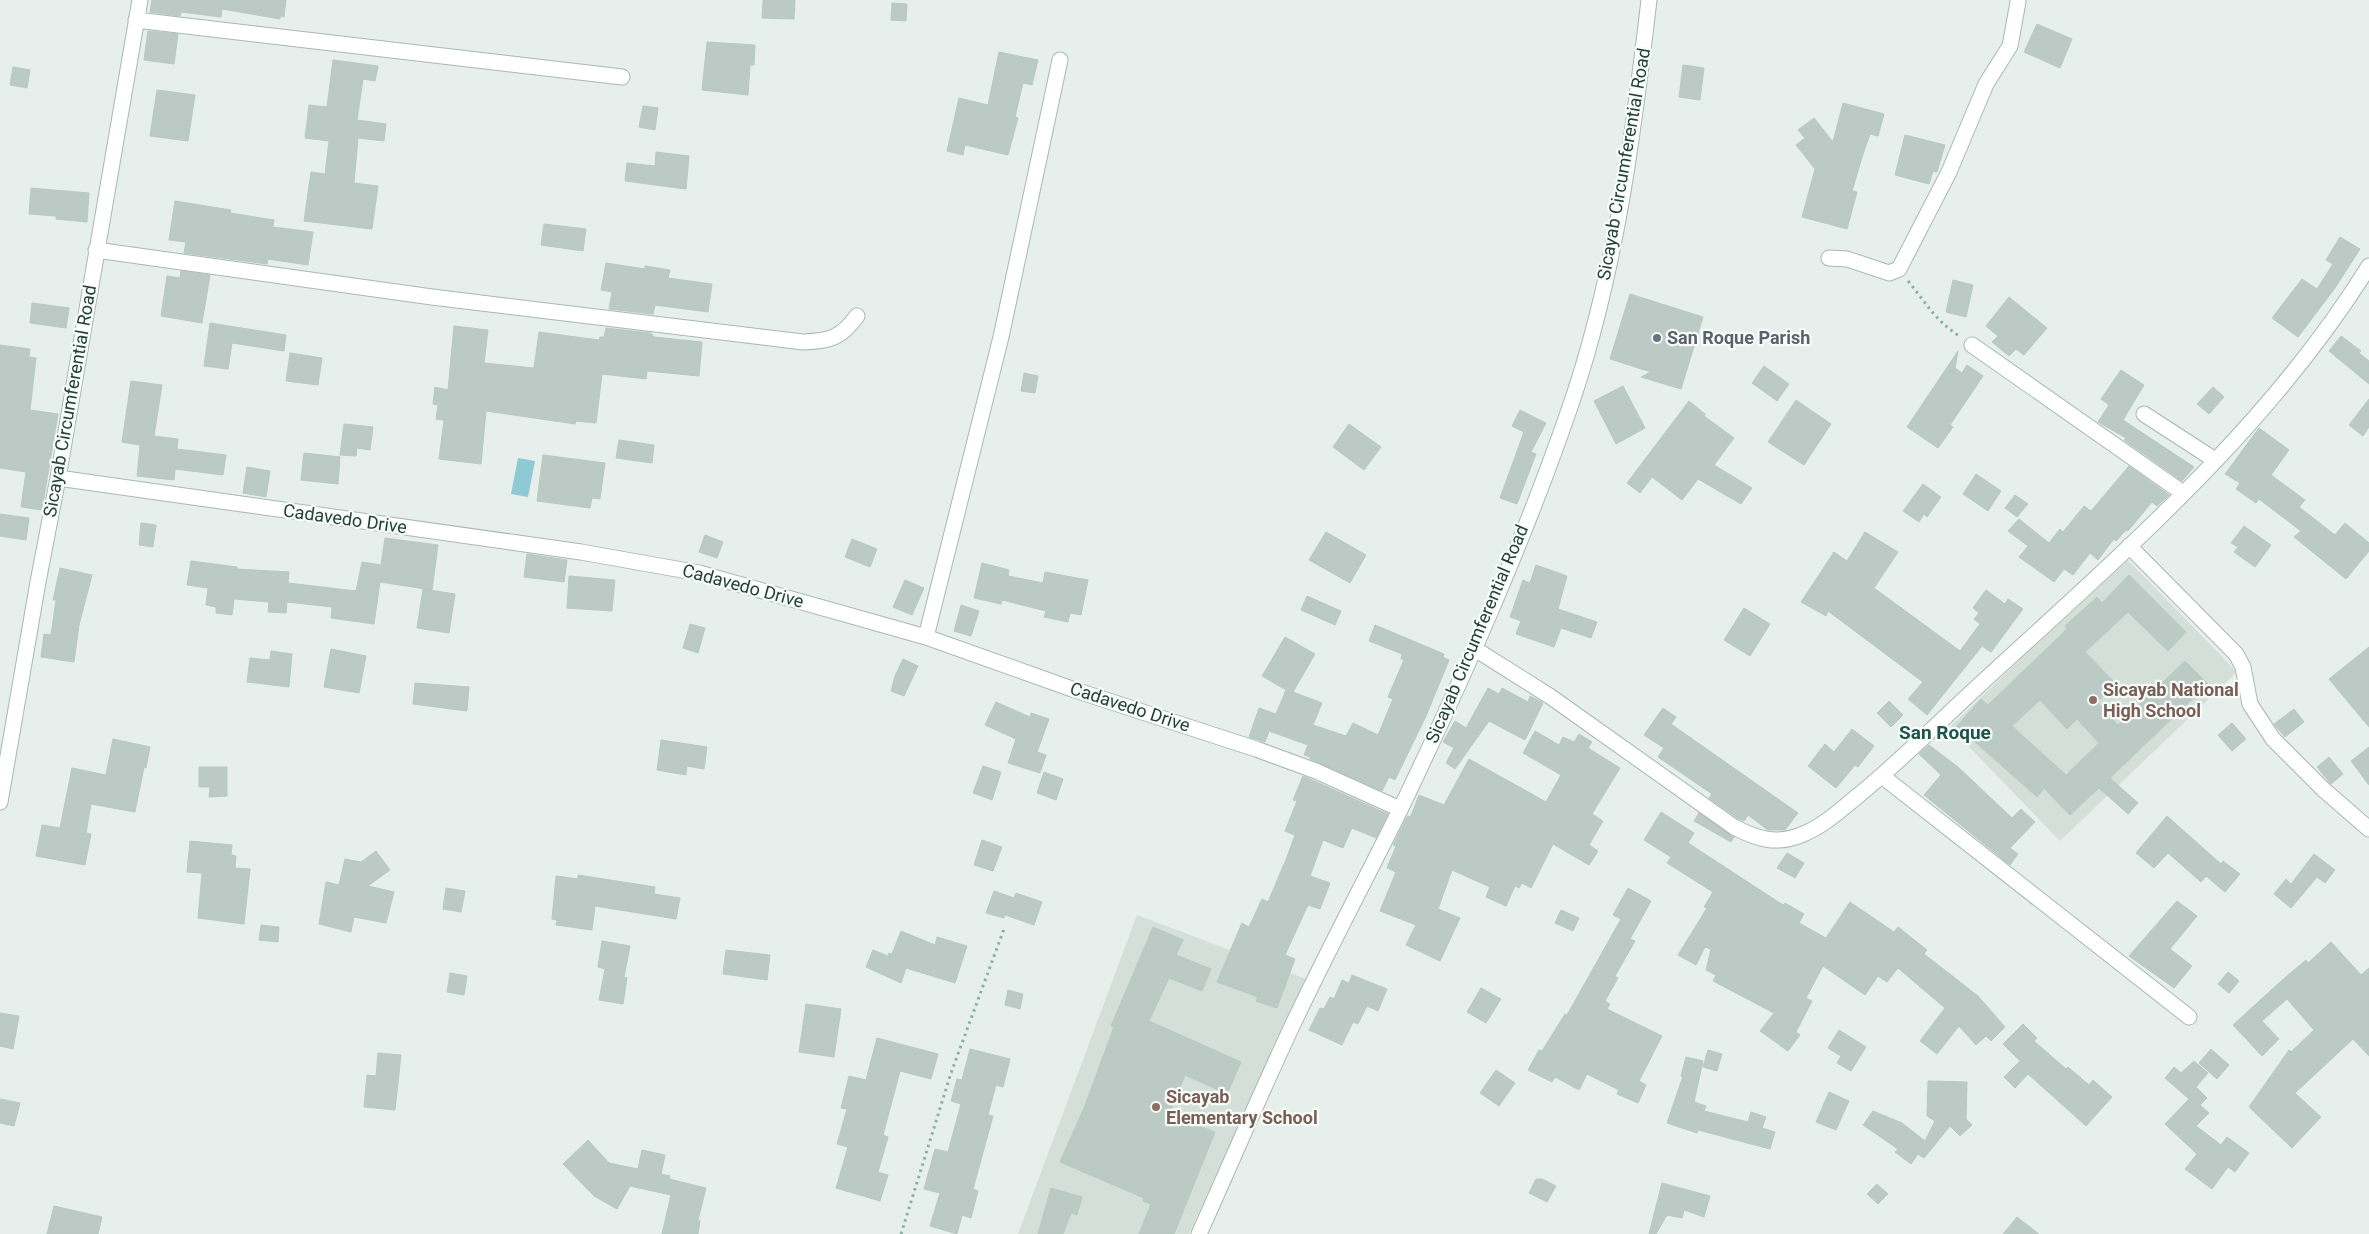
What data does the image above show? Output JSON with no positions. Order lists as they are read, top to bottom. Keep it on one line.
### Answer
{"streets":{"street":["Sicayab Circumferential Road","Cadavedo Drive"]},"crossings":[["Sicayab Circumferential Road","Cadavedo Drive"]],"districts":["San Roque"],"places":["San Roque Parish","Sicayab National High School","Sicayab Elementary School"]}
